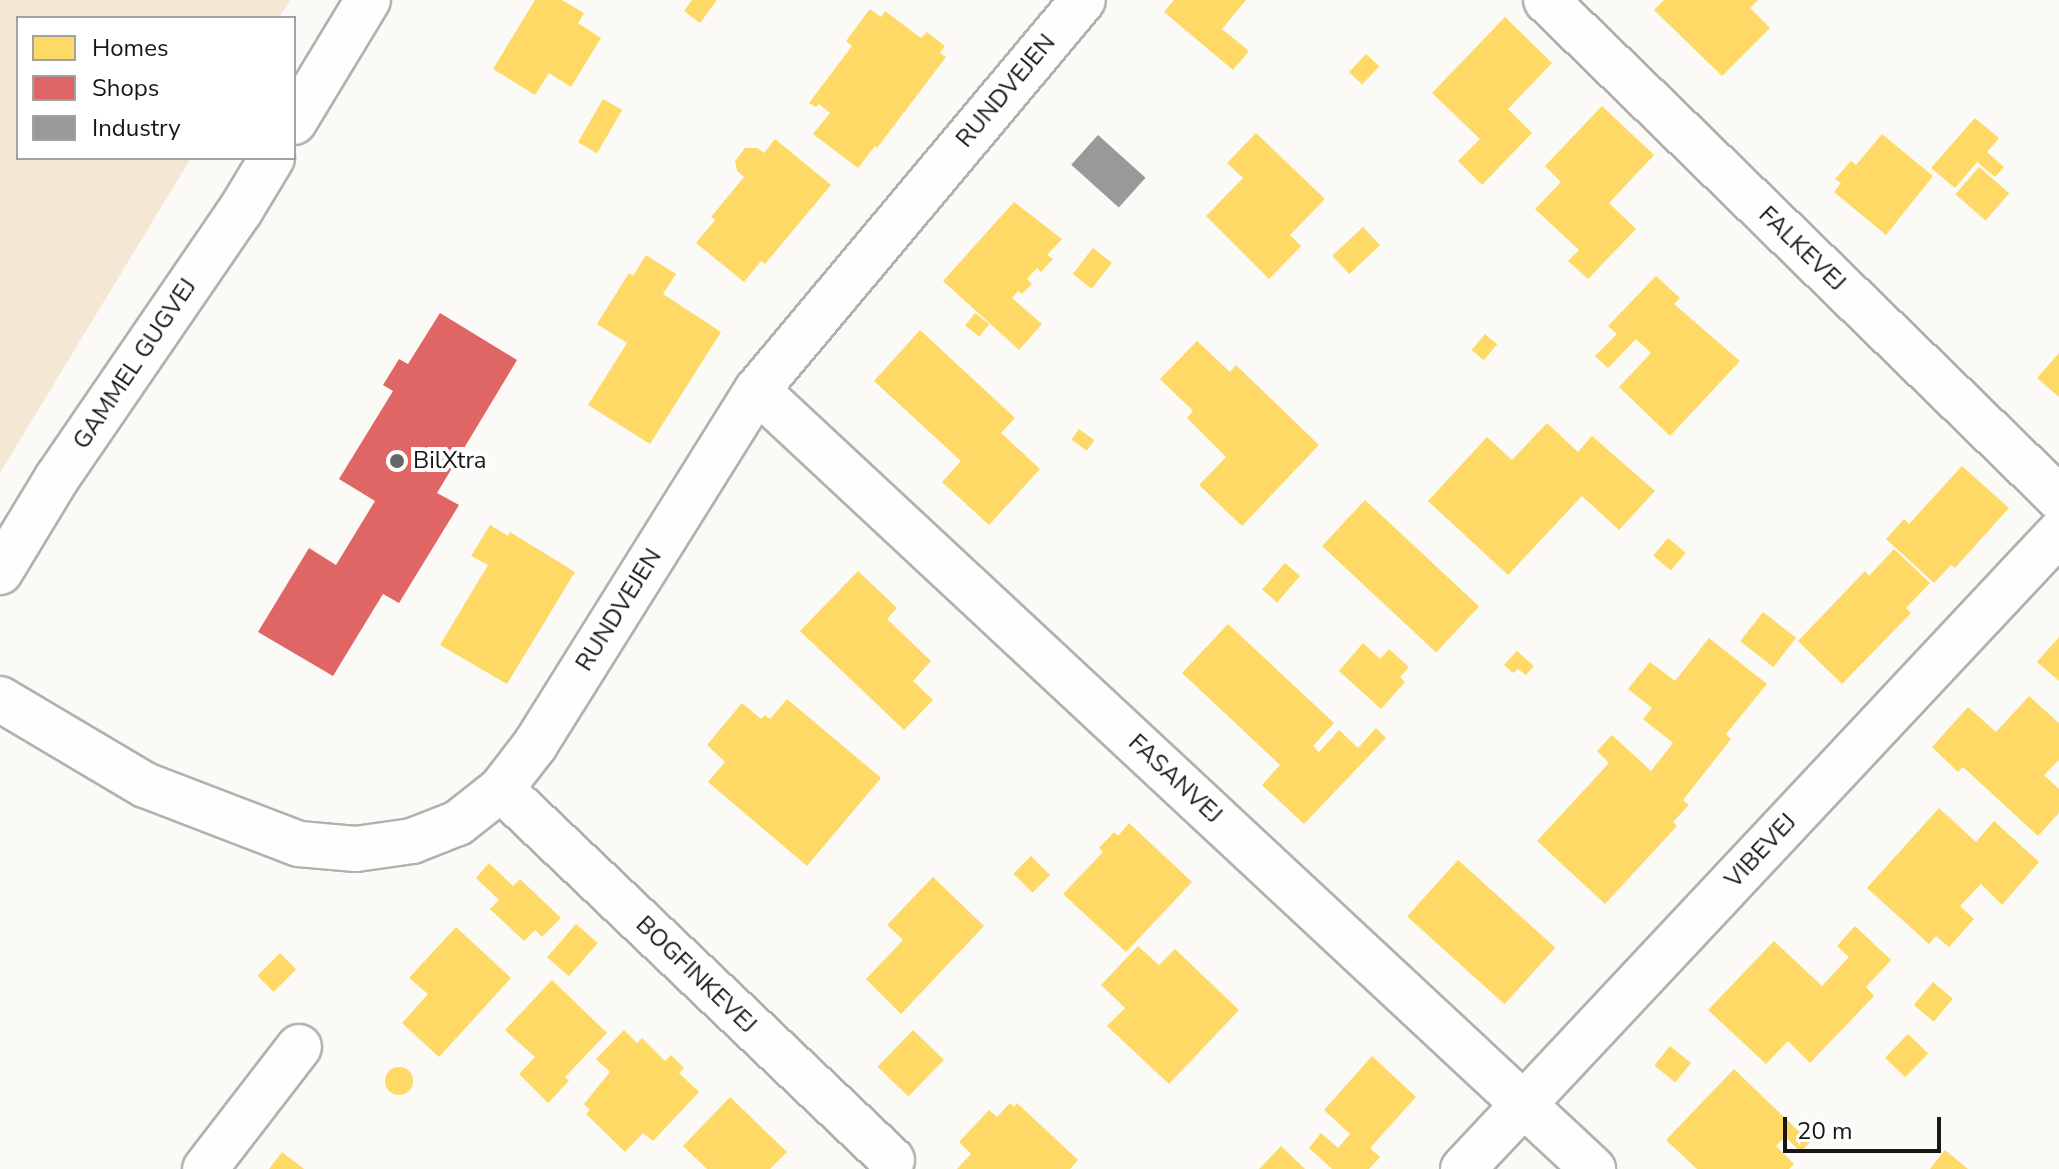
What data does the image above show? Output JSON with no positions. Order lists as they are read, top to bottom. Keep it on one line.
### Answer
{"streets":{"street":["RUNDVEJEN","FALKEVEJ","GAMMEL GUGVEJ","FASANVEJ","VIBEVEJ","BOGFINKEVEJ"]},"crossings":[["RUNDVEJEN","FASANVEJ"],["RUNDVEJEN","BOGFINKEVEJ"],["FASANVEJ","VIBEVEJ"]],"places":["BilXtra"],"legend":["Homes","Shops","Industry"],"scale_bar":"20 m"}
